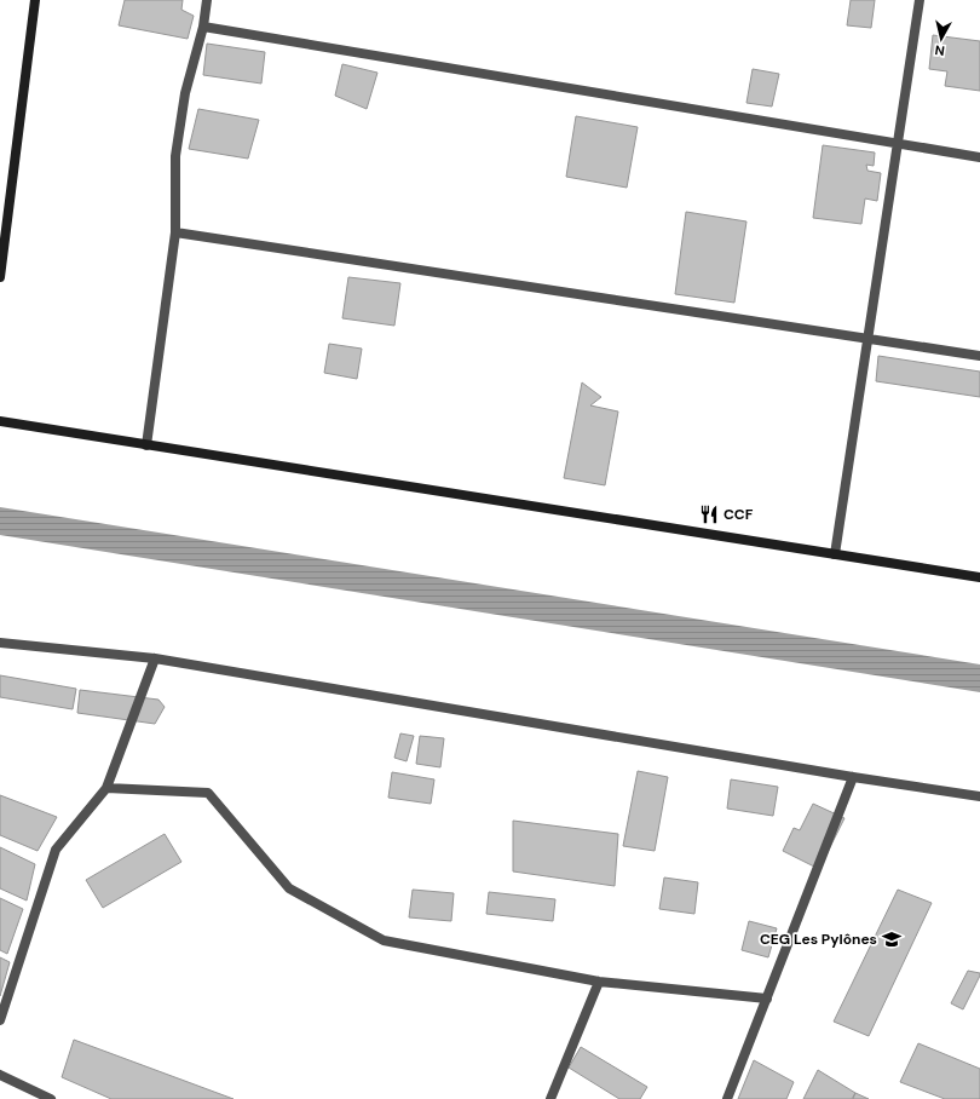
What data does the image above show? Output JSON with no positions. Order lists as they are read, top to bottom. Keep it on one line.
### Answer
{"places":{"restaurant":["CCF"],"school or university":["CEG Les Pylônes"]},"north":"bottom"}
